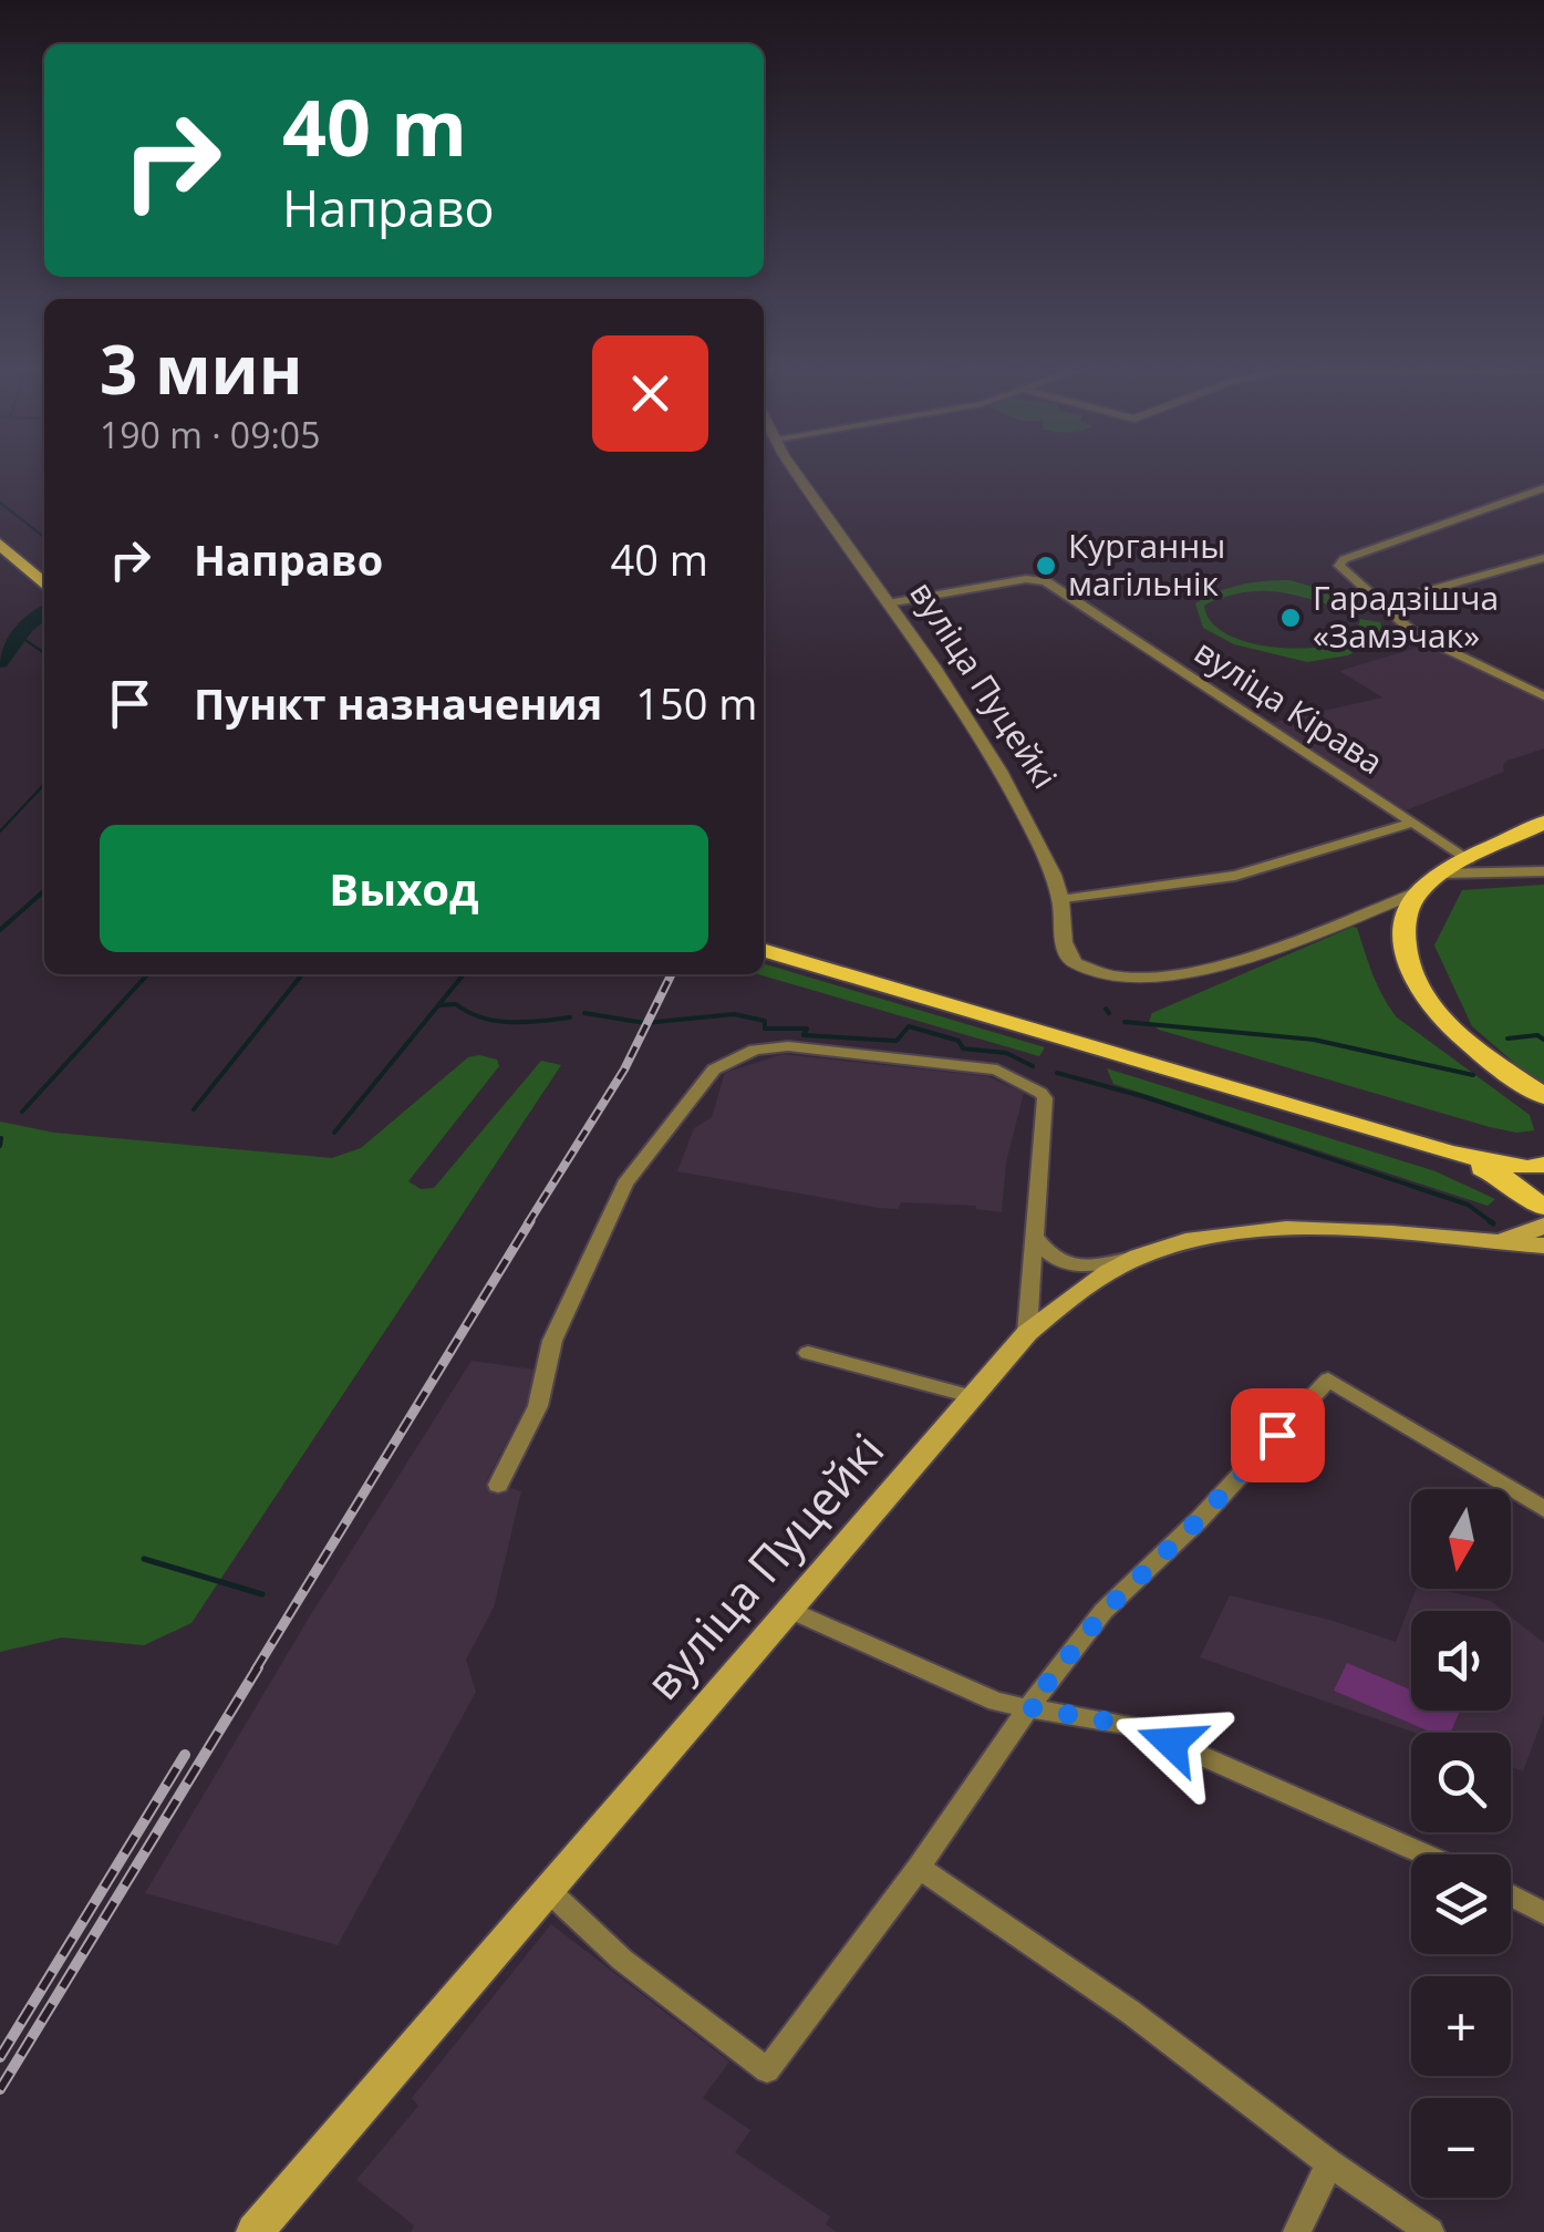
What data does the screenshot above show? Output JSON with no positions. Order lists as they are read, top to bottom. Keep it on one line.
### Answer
{"streets":{"main road":["вуліца Пуцейкі"],"street":["вуліца Кірава"]},"crossings":[["вуліца Пуцейкі","вуліца Кірава"]],"places":["Курганны магільнік","Гарадзішча «Замэчак»"],"north":"bottom","page":{"turn":["40 m","Направо"],"heading":["3 мин","190 m · 09:05"],"list":[{"name":"Направо","value":"40 m"},{"name":"Пункт назначения","value":"150 m"}],"buttons":"Выход","map_buttons":["+","−"]}}
